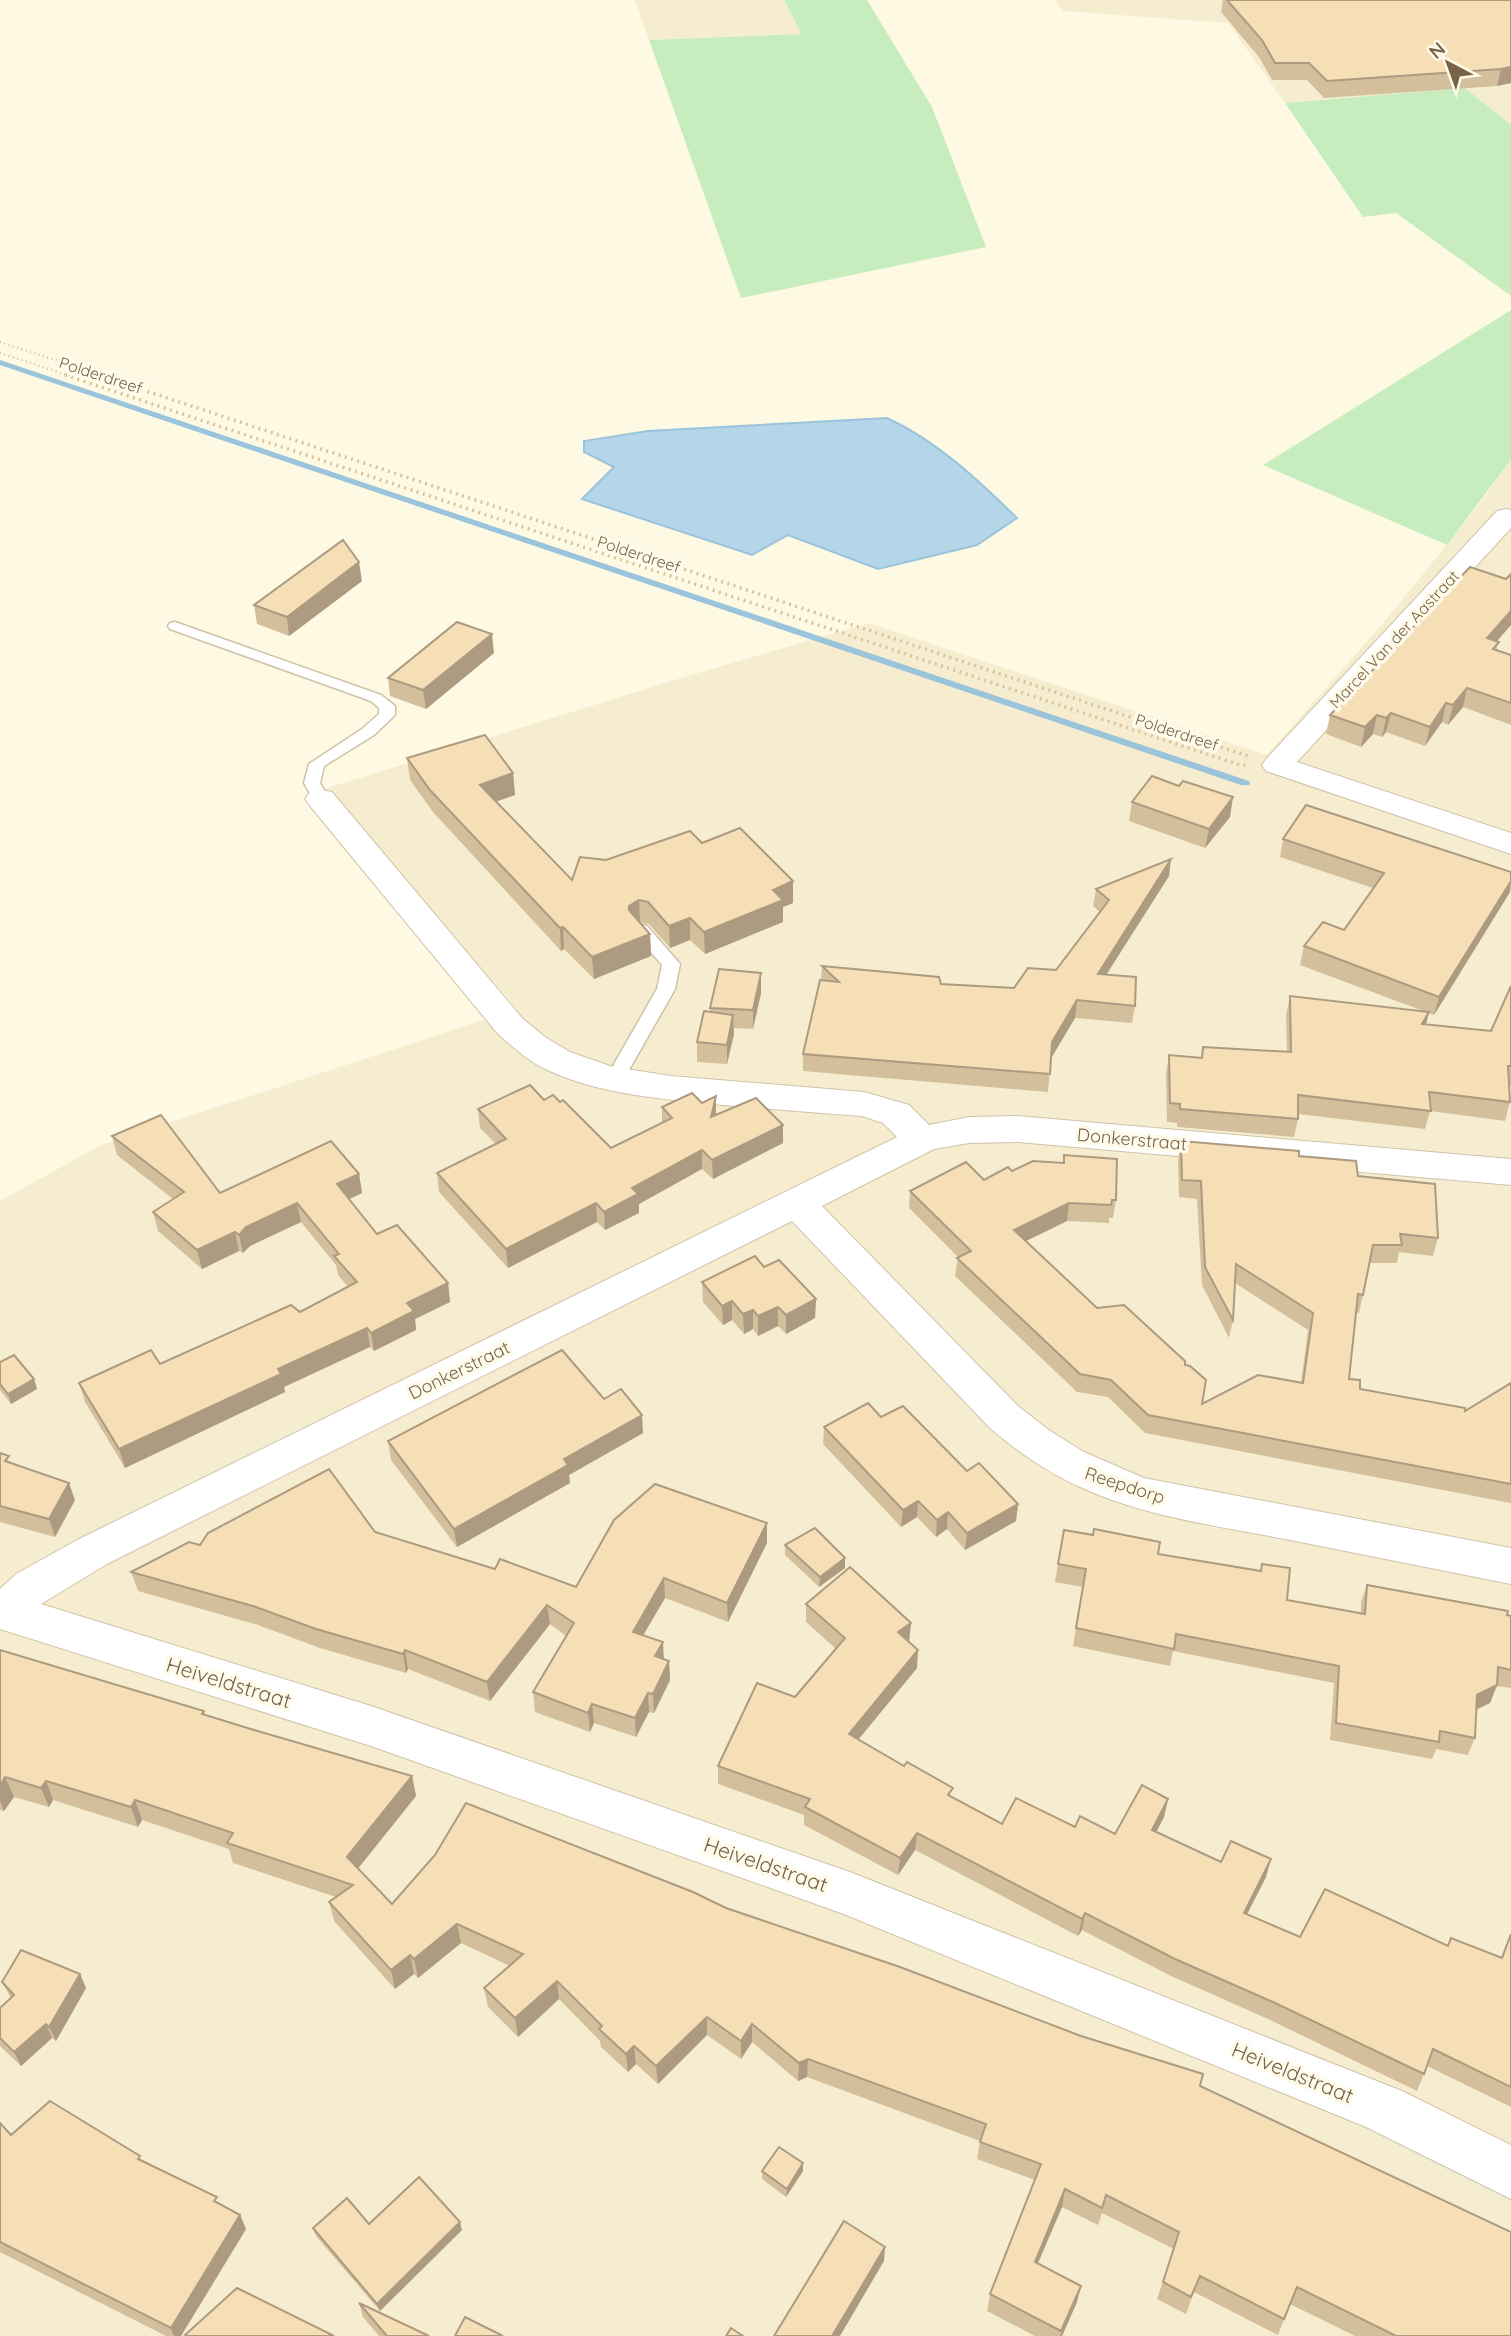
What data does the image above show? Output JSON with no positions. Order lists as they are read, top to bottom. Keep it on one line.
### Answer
{"streets":{"street":["Marcel Van der Aastraat","Donkerstraat","Reepdorp","Heiveldstraat"],"path":["Polderdreef"]},"crossings":[["Polderdreef","Marcel Van der Aastraat"],["Donkerstraat","Reepdorp"],["Donkerstraat","Heiveldstraat"]],"north":"top left"}
